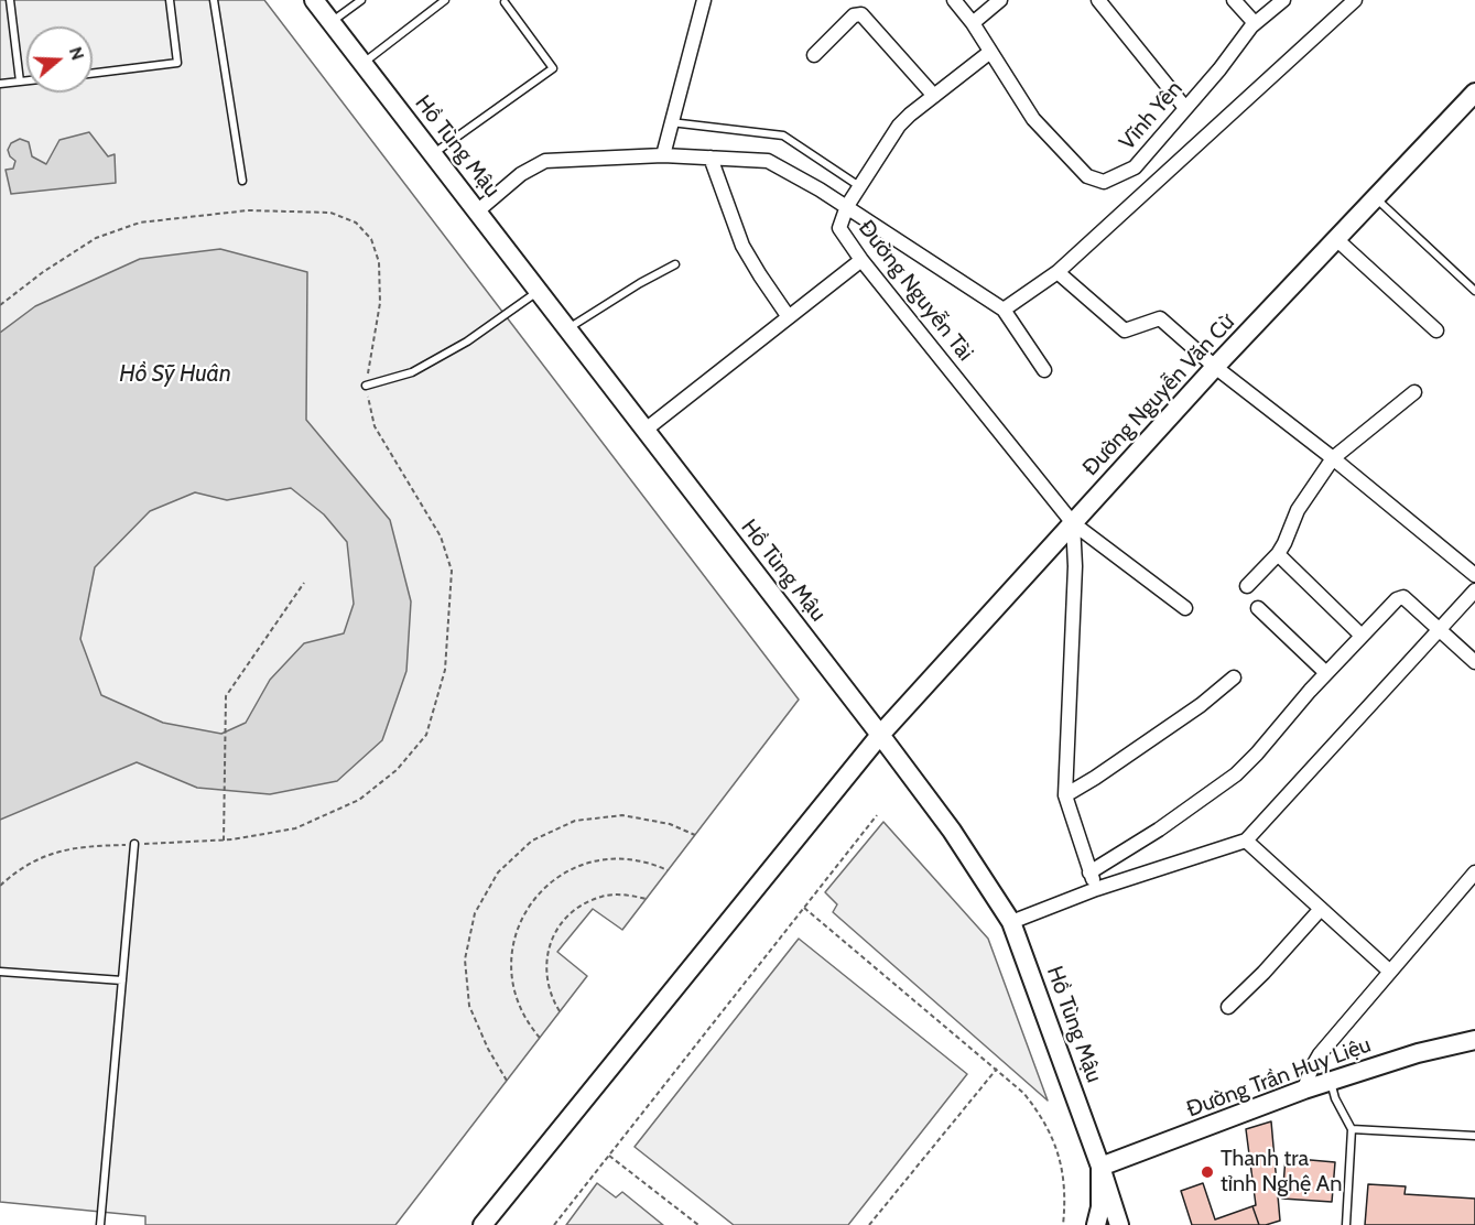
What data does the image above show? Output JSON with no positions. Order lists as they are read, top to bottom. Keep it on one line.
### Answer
{"streets":{"main road":["Hồ Tùng Mậu","Đường Nguyễn Văn Cừ","Đường Trần Huy Liệu"],"street":["Vĩnh Yên","Đường Nguyễn Tài"]},"crossings":[["Hồ Tùng Mậu","Đường Nguyễn Tài"],["Hồ Tùng Mậu","Đường Nguyễn Văn Cừ"],["Hồ Tùng Mậu","Đường Trần Huy Liệu"],["Đường Nguyễn Tài","Đường Nguyễn Văn Cừ"]],"water":["Hồ Sỹ Huân"],"places":["Thanh tra tỉnh Nghệ An"],"north":"right"}
